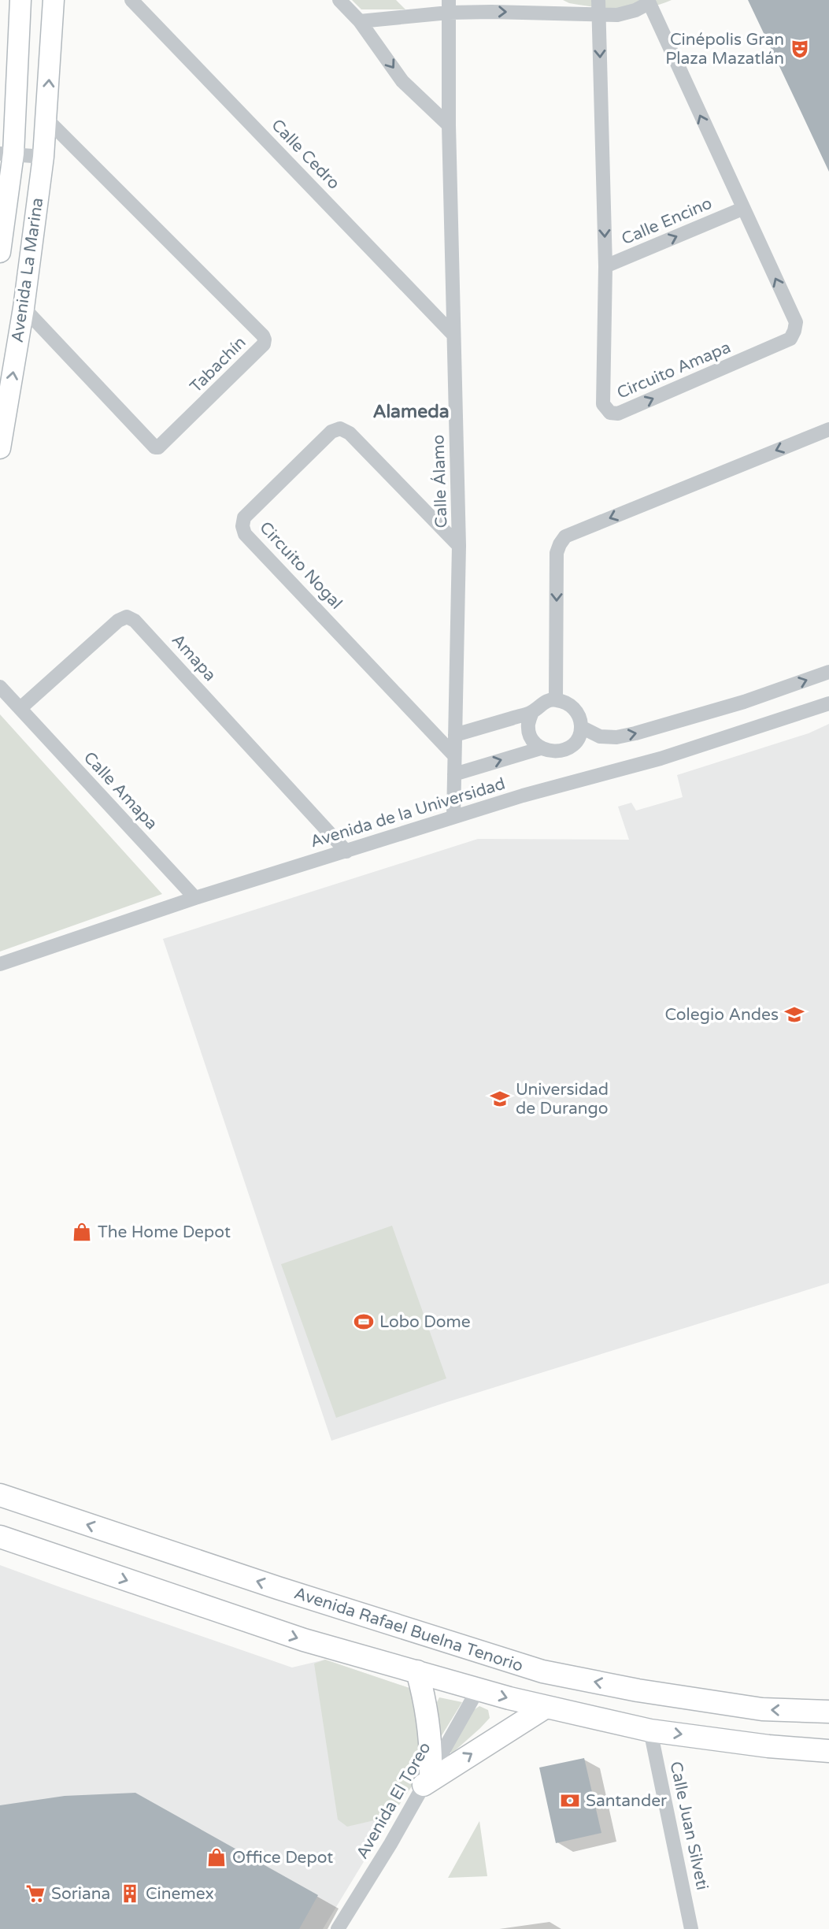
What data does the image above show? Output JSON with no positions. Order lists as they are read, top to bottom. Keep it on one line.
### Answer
{"streets":{"main road":["Avenida La Marina","Avenida Rafael Buelna Tenorio"],"street":["Calle Cedro","Calle Encino","Tabachín","Circuito Amapa","Calle Álamo","Circuito Nogal","Amapa","Calle Amapa","Avenida de la Universidad","Avenida El Toreo","Calle Juan Silveti"]},"crossings":[["Calle Cedro","Calle Álamo"],["Calle Encino","Circuito Amapa"],["Avenida La Marina","Tabachín"],["Calle Álamo","Circuito Nogal"],["Calle Álamo","Avenida de la Universidad"],["Amapa","Calle Amapa"],["Amapa","Avenida de la Universidad"],["Calle Amapa","Avenida de la Universidad"],["Avenida Rafael Buelna Tenorio","Avenida El Toreo"],["Avenida Rafael Buelna Tenorio","Calle Juan Silveti"]],"one_way":["Calle Encino"],"districts":["Alameda"],"places":{"theatre":["Cinépolis Gran Plaza Mazatlán"],"school or university":["Colegio Andes","Universidad de Durango"],"shop":["The Home Depot","Office Depot"],"sports":["Lobo Dome"],"bank":["Santander"],"supermarket":["Soriana"],"building":["Cinemex"]}}
